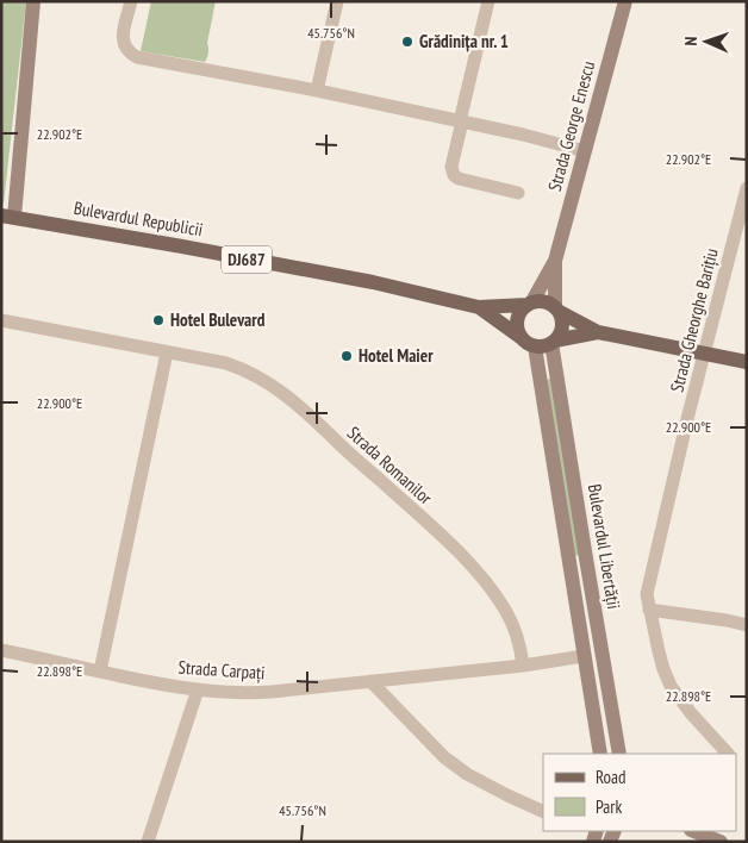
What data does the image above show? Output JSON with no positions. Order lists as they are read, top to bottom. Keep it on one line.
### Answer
{"streets":{"main road":["Strada George Enescu","Bulevardul Republicii","DJ687","Bulevardul Libertății"],"street":["Strada Gheorghe Barițiu","Strada Romanilor","Strada Carpați"]},"crossings":[["Strada George Enescu","Bulevardul Republicii"],["Strada George Enescu","DJ687"],["Strada George Enescu","Bulevardul Libertății"],["Bulevardul Republicii","DJ687"],["Bulevardul Republicii","Bulevardul Libertății"],["DJ687","Strada Gheorghe Barițiu"],["DJ687","Bulevardul Libertății"],["Strada Romanilor","Strada Carpați"],["Bulevardul Libertății","Strada Carpați"]],"places":["Grădinița nr. 1","Hotel Bulevard","Hotel Maier"],"legend":["Road","Park"],"north":"left","coordinates":["45.756°N","22.902°E","22.900°E","22.898°E"]}
